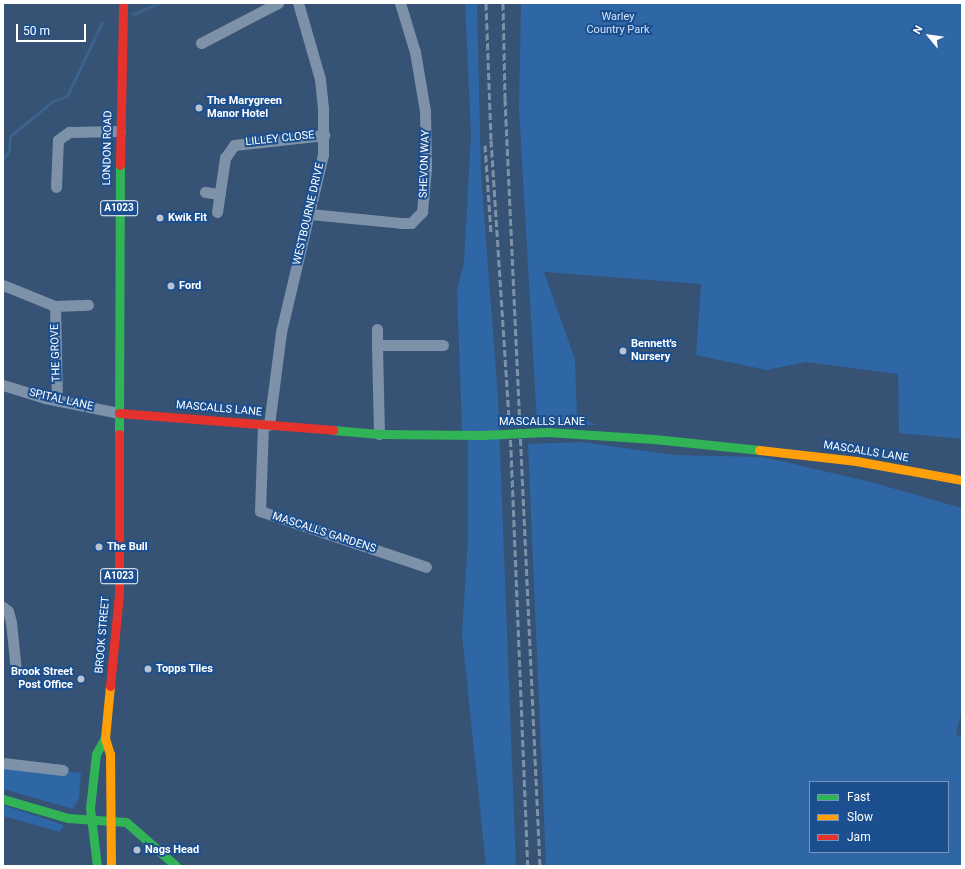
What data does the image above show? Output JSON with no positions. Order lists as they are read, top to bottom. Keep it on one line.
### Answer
{"streets":{"street":["LILLEY CLOSE","LONDON ROAD","SHEVON WAY","A1023","WESTBOURNE DRIVE","THE GROVE","SPITAL LANE","MASCALLS LANE","MASCALLS GARDENS","BROOK STREET"]},"crossings":[["LILLEY CLOSE","WESTBOURNE DRIVE"],["LONDON ROAD","SPITAL LANE"],["LONDON ROAD","MASCALLS LANE"],["LONDON ROAD","BROOK STREET"],["SHEVON WAY","WESTBOURNE DRIVE"],["WESTBOURNE DRIVE","MASCALLS LANE"],["WESTBOURNE DRIVE","MASCALLS GARDENS"],["THE GROVE","SPITAL LANE"],["SPITAL LANE","MASCALLS LANE"],["SPITAL LANE","BROOK STREET"],["MASCALLS LANE","MASCALLS GARDENS"],["MASCALLS LANE","BROOK STREET"]],"parks":["Warley Country Park"],"places":["The Marygreen Manor Hotel","Kwik Fit","Ford","Bennett's Nursery","The Bull","Topps Tiles","Brook Street Post Office","Nags Head"],"legend":["Fast","Slow","Jam"],"scale_bar":"50 m","north":"top left"}
